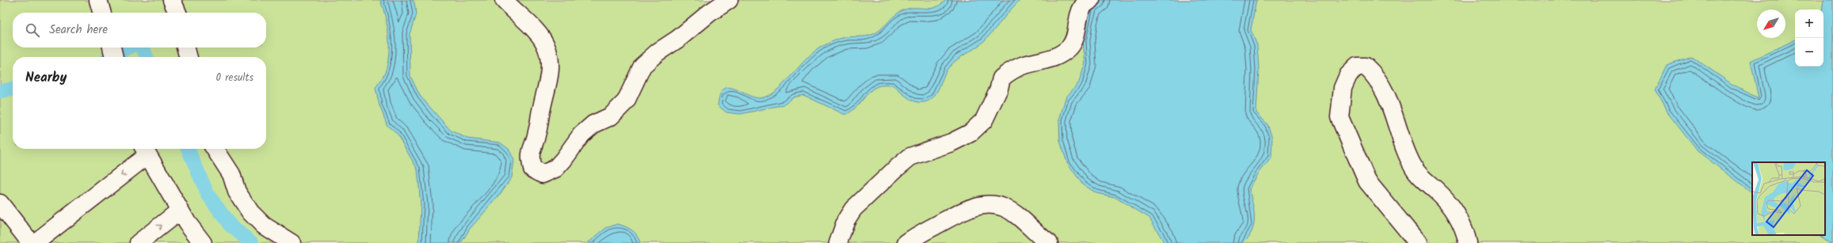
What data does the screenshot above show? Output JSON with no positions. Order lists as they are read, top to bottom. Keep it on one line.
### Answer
{"north":"bottom left","page":{"map_buttons":["+","−"],"search":"Search here","heading":["Nearby","0 results"]}}
